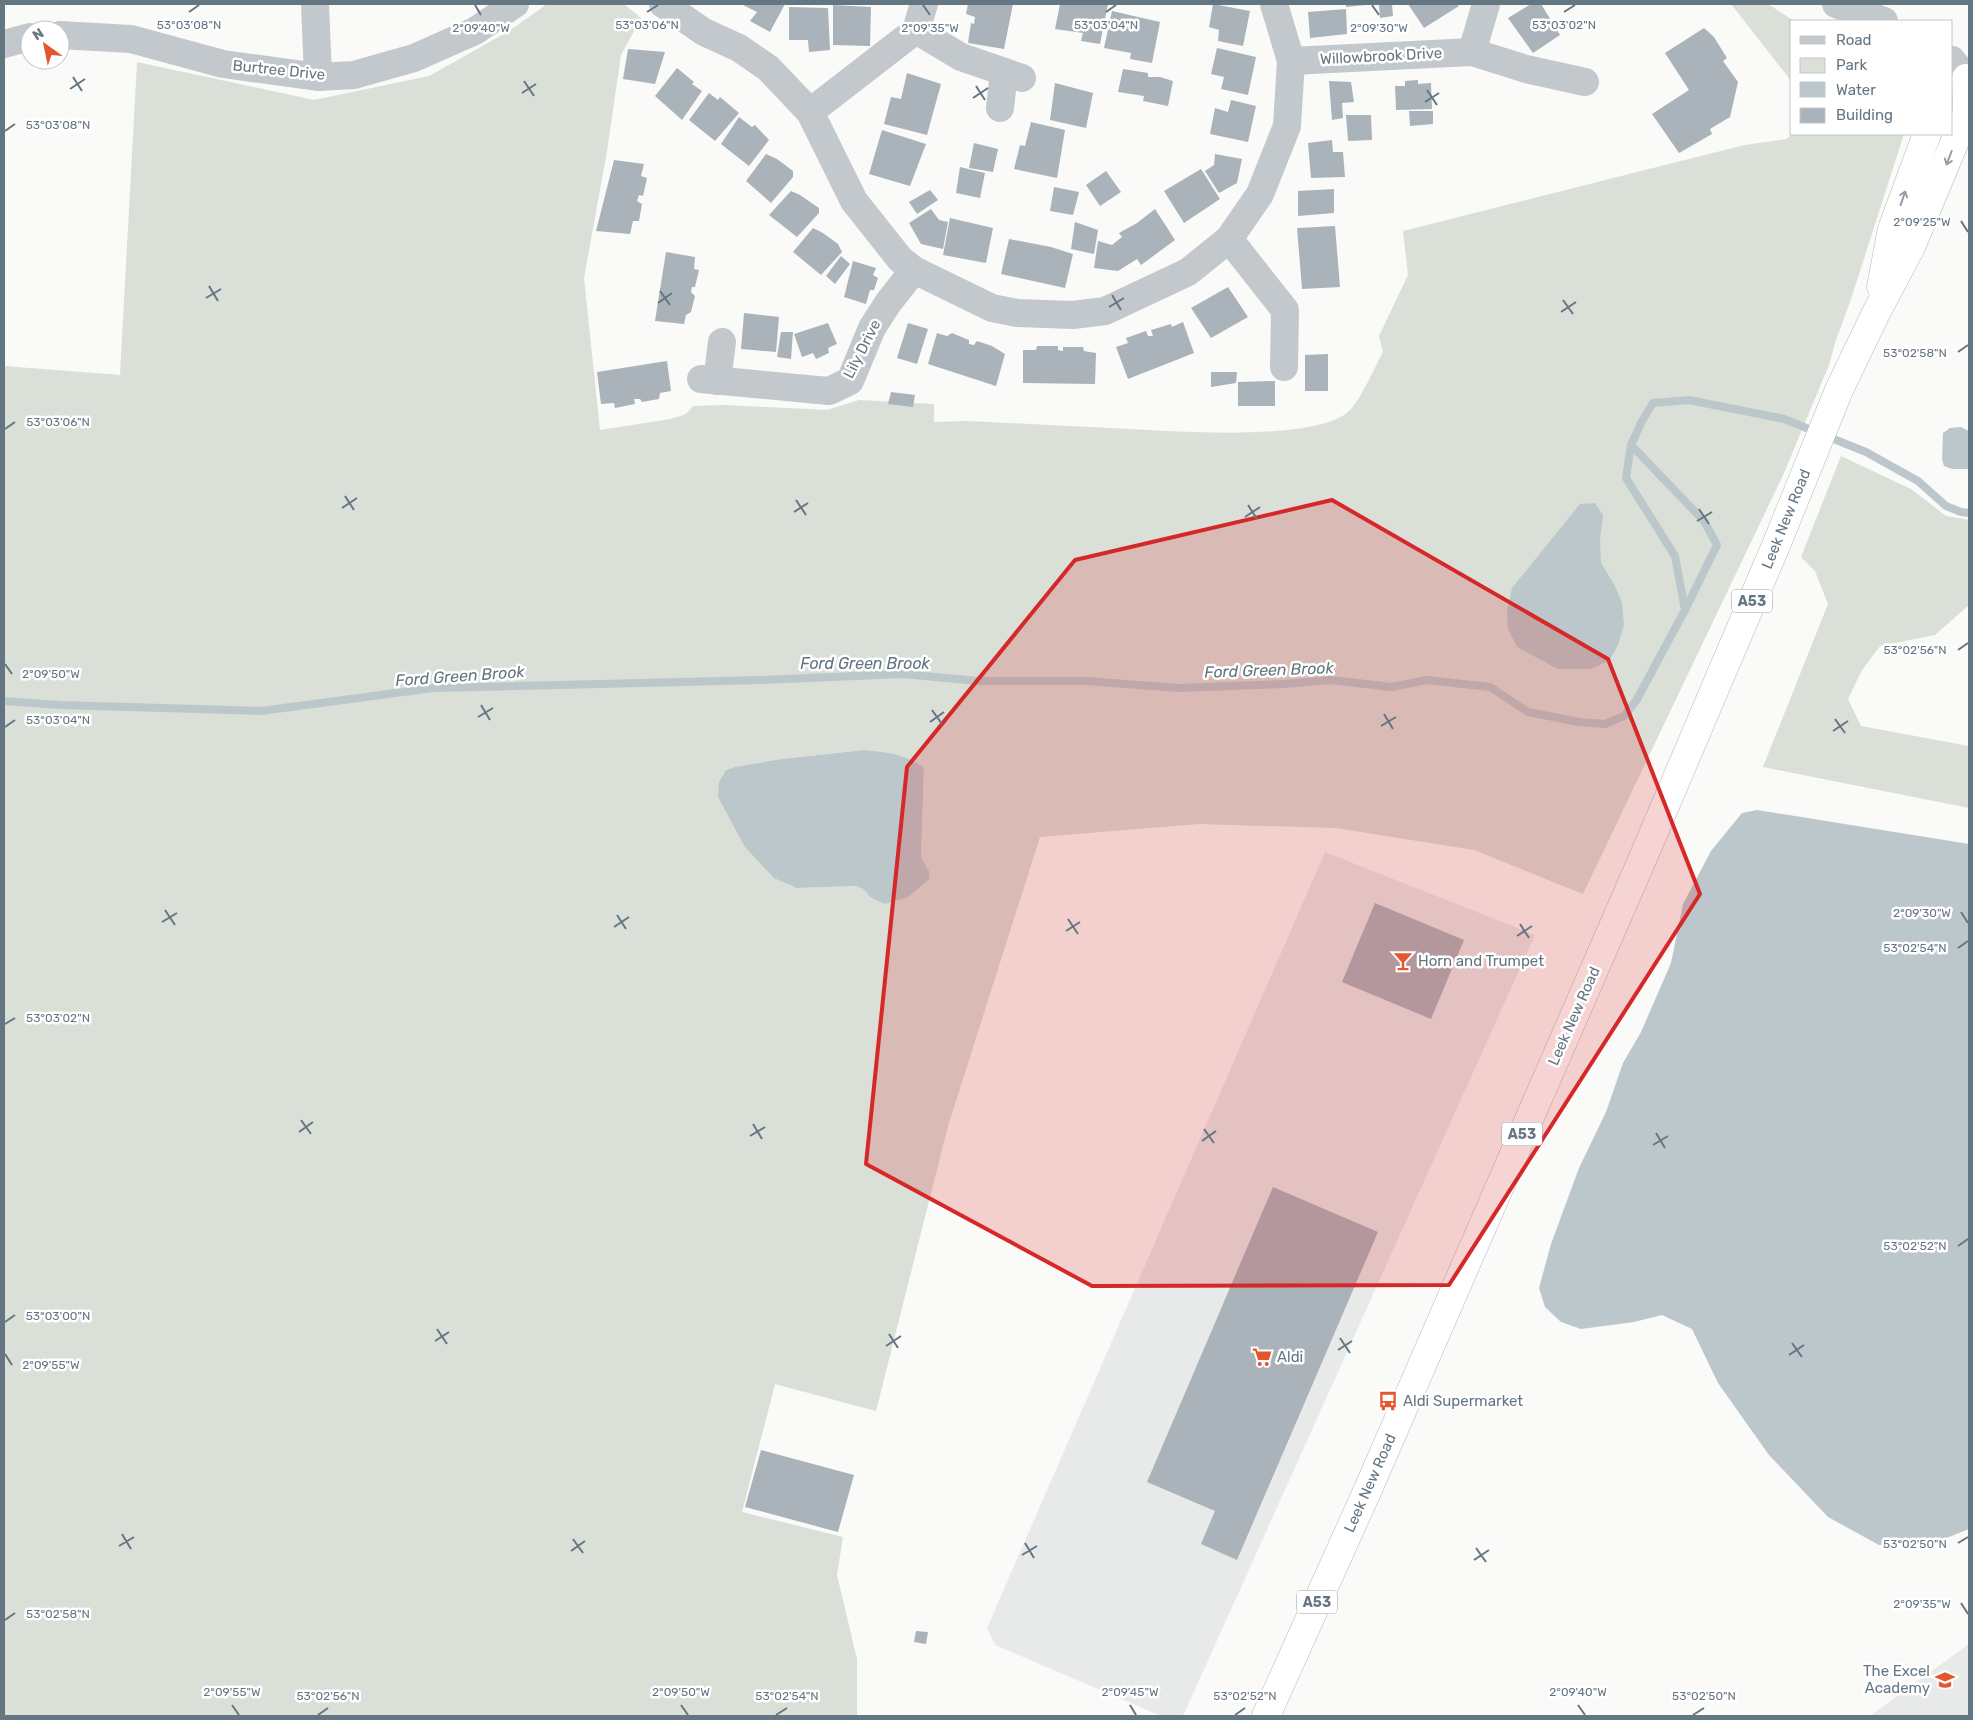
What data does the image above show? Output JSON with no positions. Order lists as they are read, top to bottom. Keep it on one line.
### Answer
{"streets":{"highway":["Leek New Road","A53"],"street":["Willowbrook Drive","Burtree Drive","Lily Drive"]},"water":["Ford Green Brook"],"places":{"bar":["Horn and Trumpet"],"supermarket":["Aldi"],"bus stop":["Aldi Supermarket"],"school or university":["The Excel Academy"]},"legend":["Road","Park","Water","Building"],"north":"top left","coordinates":["53°03'08\"N","53°03'06\"N","53°03'04\"N","53°03'02\"N","2°09'30\"W","2°09'40\"W","2°09'35\"W","2°09'25\"W","53°02'58\"N","53°02'56\"N","2°09'50\"W","53°02'54\"N","53°02'52\"N","53°03'00\"N","2°09'55\"W","53°02'50\"N","2°09'45\"W"]}
